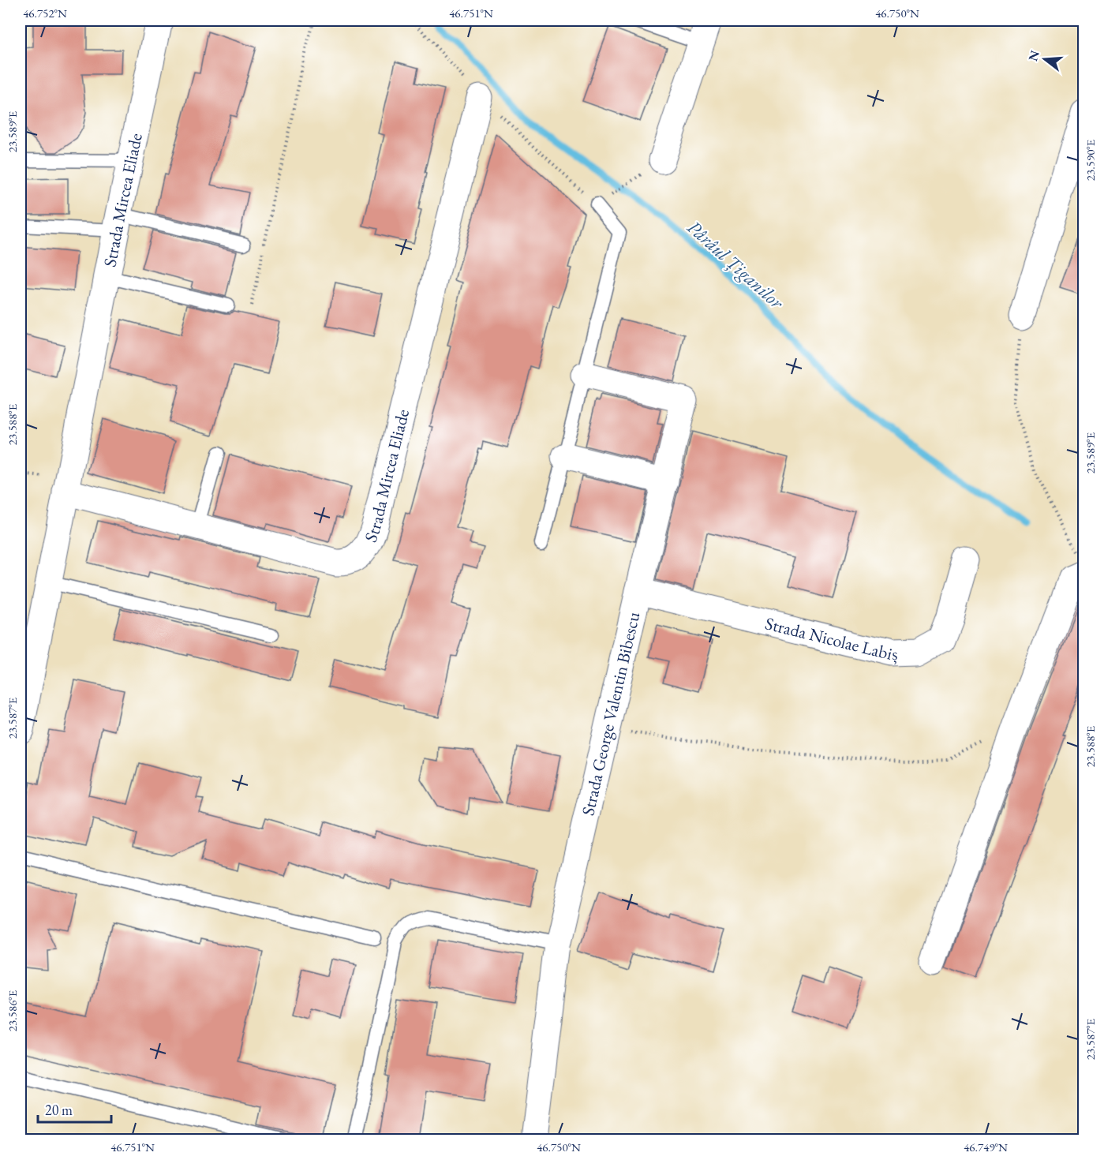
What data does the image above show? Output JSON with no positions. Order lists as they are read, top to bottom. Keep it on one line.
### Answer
{"streets":{"street":["Strada Mircea Eliade","Strada Nicolae Labiș","Strada George Valentin Bibescu"]},"crossings":[["Strada Nicolae Labiș","Strada George Valentin Bibescu"]],"water":["Pârâul Țiganilor"],"scale_bar":"20 m","north":"left","coordinates":["46.752°N","46.751°N","46.750°N","23.589°E","23.590°E","23.588°E","23.587°E","23.586°E","46.749°N"]}
